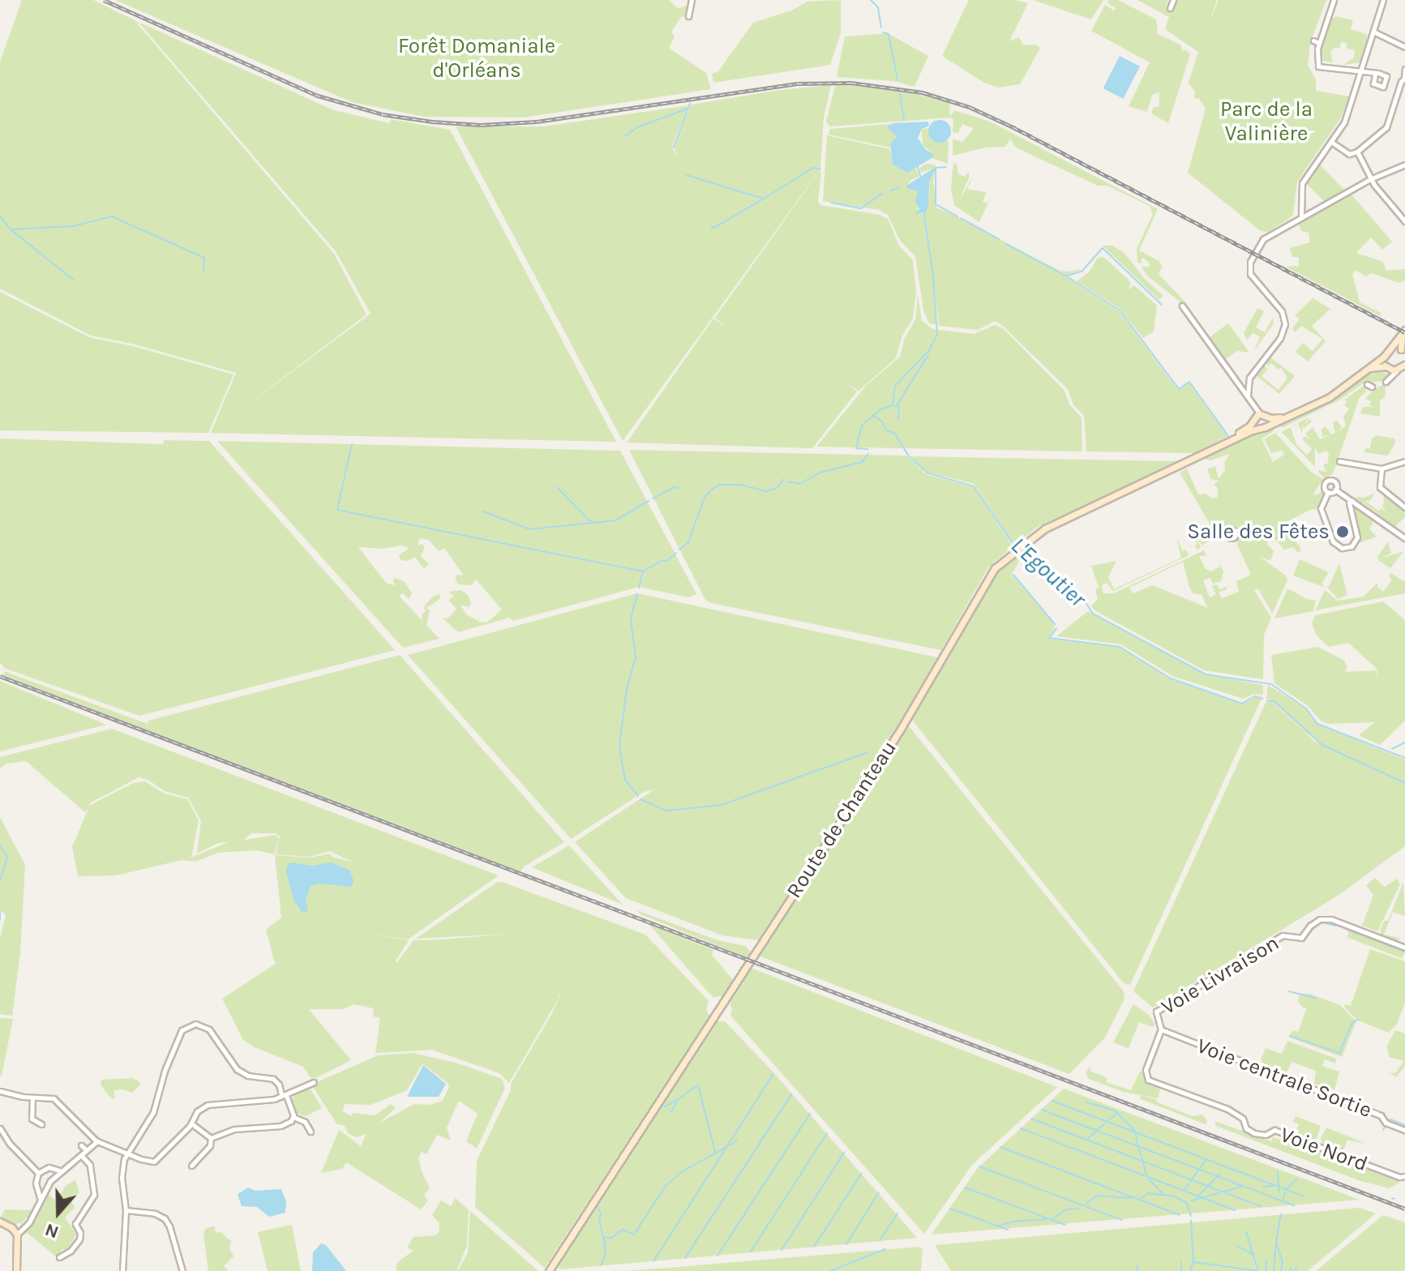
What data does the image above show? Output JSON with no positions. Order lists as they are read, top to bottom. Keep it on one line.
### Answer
{"streets":{"main road":["Route de Chanteau"],"street":["Voie Livraison","Voie centrale Sortie","Voie Nord"]},"crossings":[["Voie Livraison","Voie centrale Sortie"],["Voie Livraison","Voie Nord"],["Voie centrale Sortie","Voie Nord"]],"water":["L'Egoutier"],"parks":["Forêt Domaniale d'Orléans","Parc de la Valinière"],"places":["Salle des Fêtes"],"north":"bottom"}
